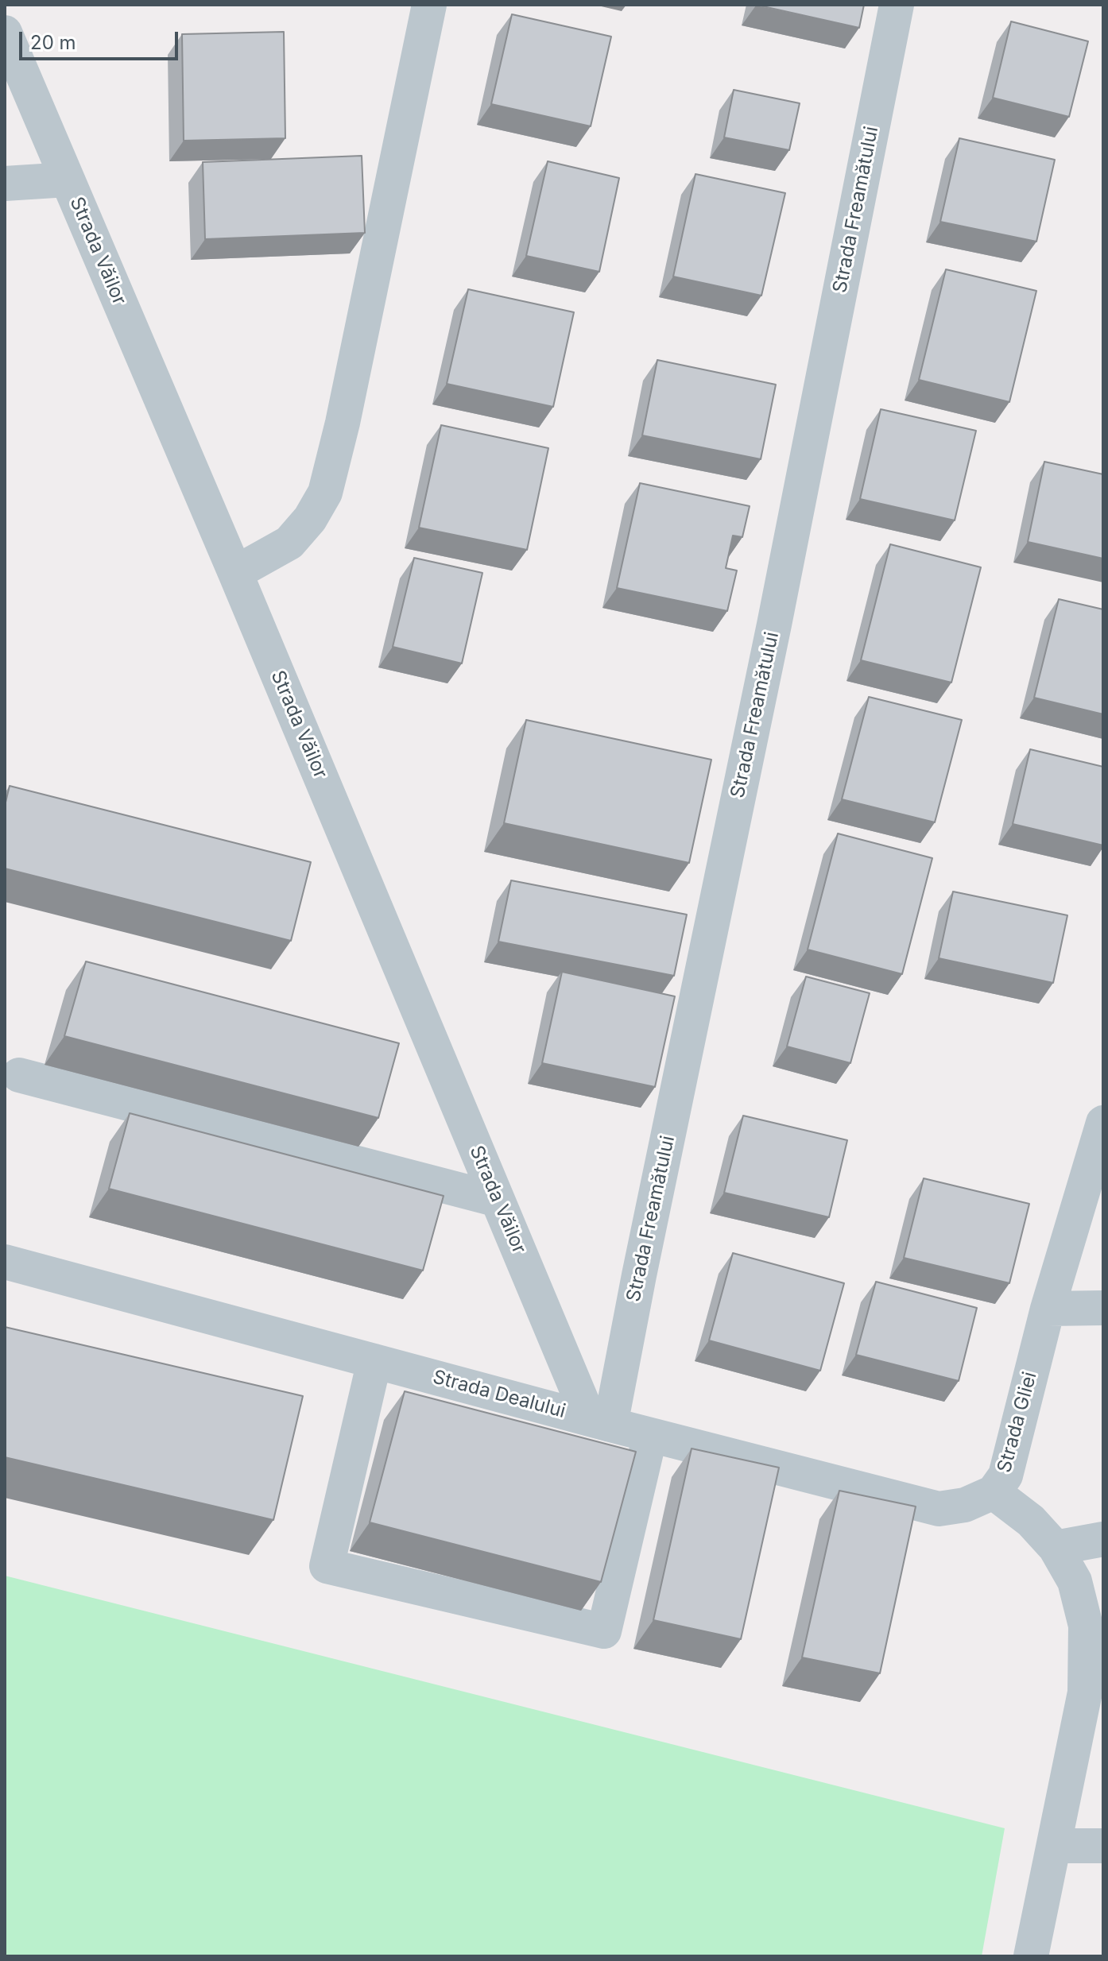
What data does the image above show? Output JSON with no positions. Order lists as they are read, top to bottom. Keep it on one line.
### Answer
{"streets":{"street":["Strada Freamătului","Strada Văilor","Strada Dealului","Strada Gliei"]},"crossings":[["Strada Freamătului","Strada Văilor"],["Strada Freamătului","Strada Dealului"],["Strada Văilor","Strada Dealului"],["Strada Dealului","Strada Gliei"]],"scale_bar":"20 m"}
